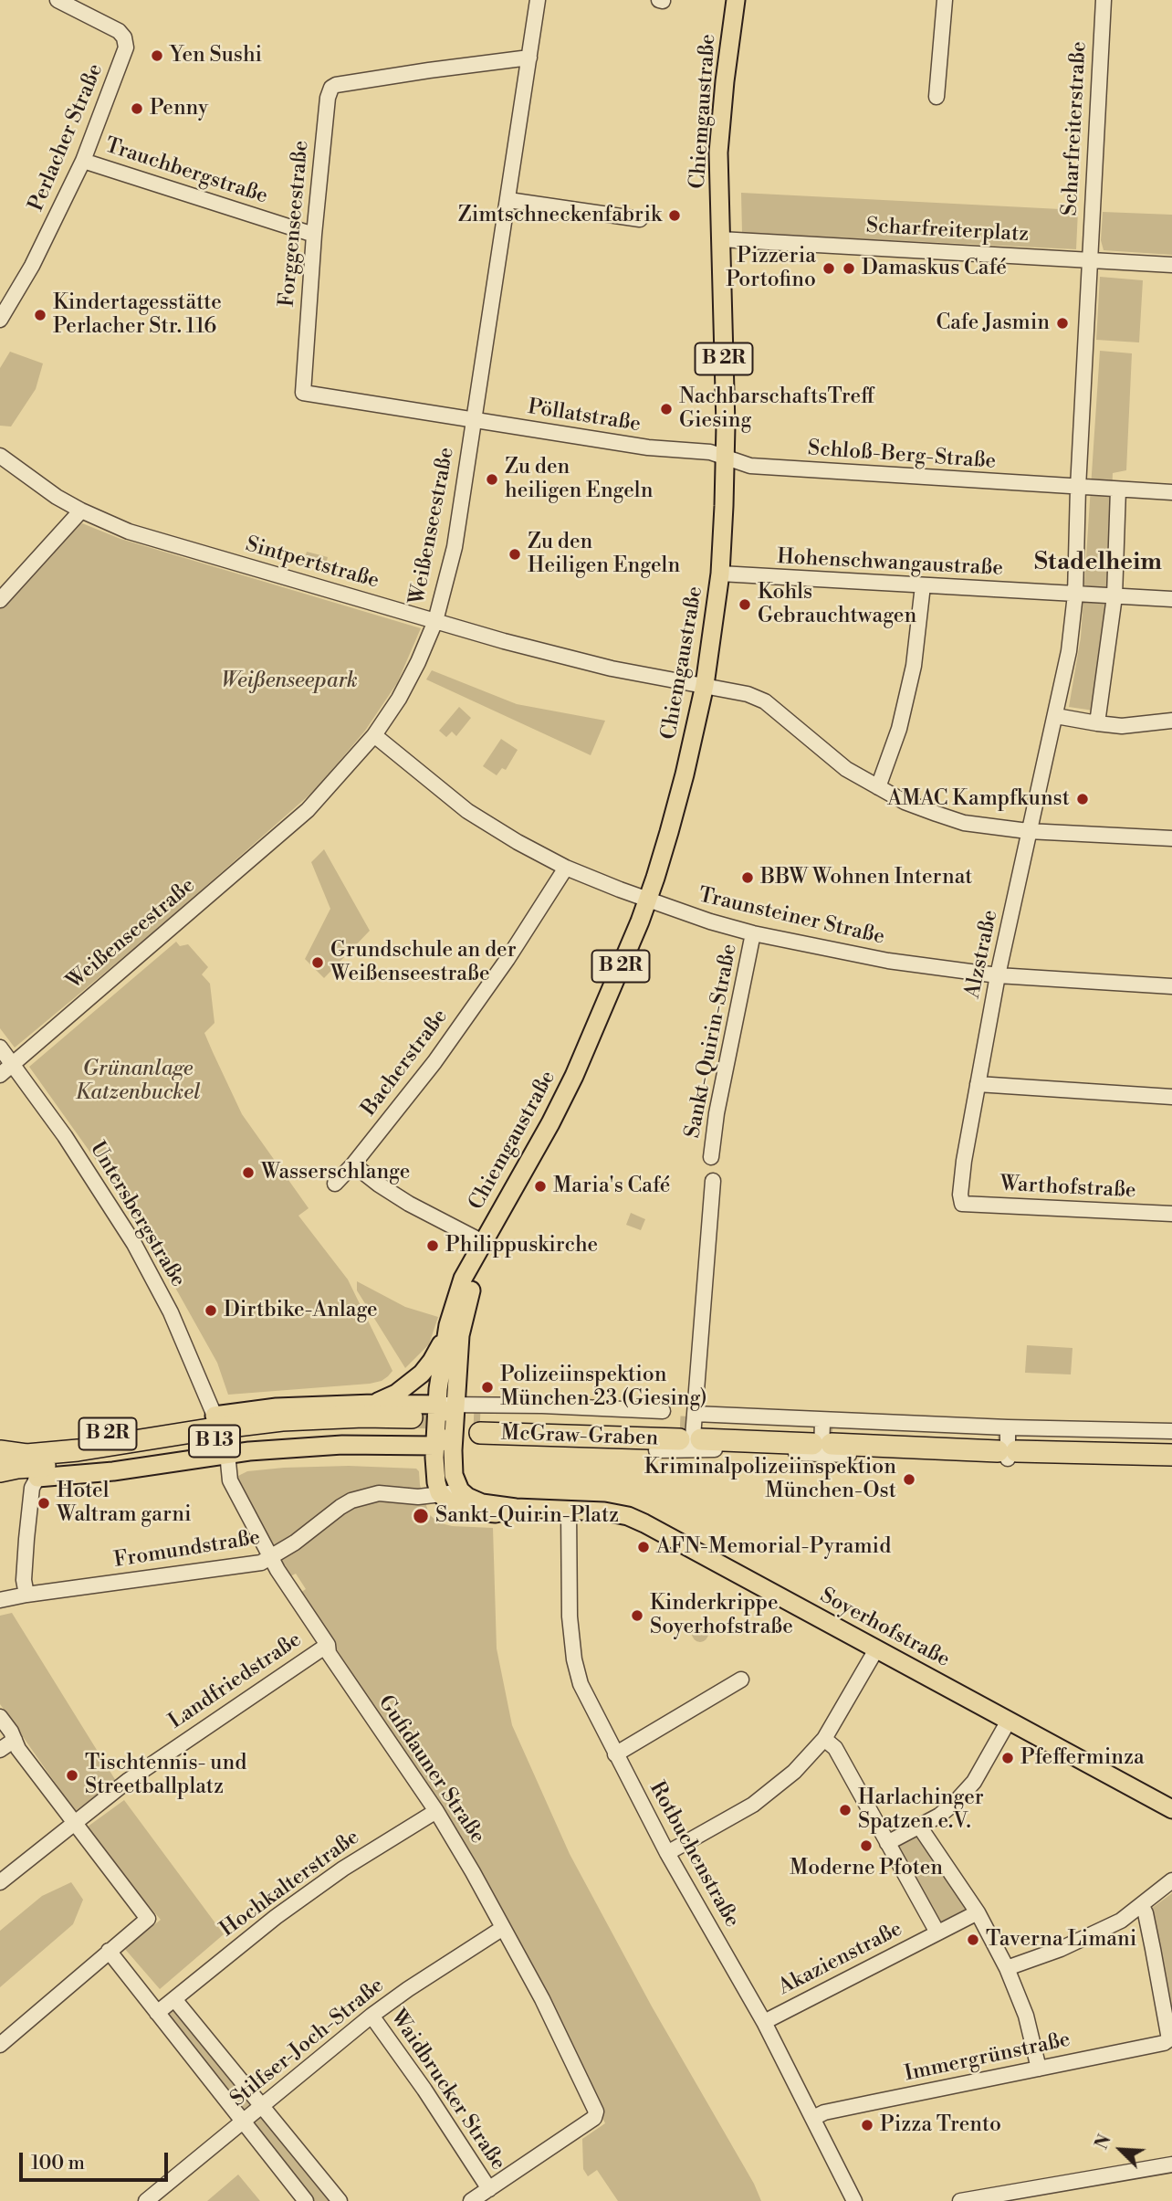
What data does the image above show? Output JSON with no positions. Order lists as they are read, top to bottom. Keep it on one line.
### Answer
{"streets":{"highway":["B 2R","McGraw-Graben"],"main road":["Chiemgaustraße","Soyerhofstraße"],"street":["Scharfreiterstraße","Perlacher Straße","Trauchbergstraße","Forggenseestraße","Scharfreiterplatz","Pöllatstraße","Schloß-Berg-Straße","Weißenseestraße","Sintpertstraße","Hohenschwangaustraße","Traunsteiner Straße","Alzstraße","Sankt-Quirin-Straße","Bacherstraße","Warthofstraße","Untersbergstraße","Fromundstraße","Landfriedstraße","Gufidauner Straße","Rotbuchenstraße","Hochkalterstraße","Akazienstraße","Stilfser-Joch-Straße","Immergrünstraße","Waidbrucker Straße"]},"crossings":[["Chiemgaustraße","Scharfreiterplatz"],["Chiemgaustraße","B 2R"],["Chiemgaustraße","Pöllatstraße"],["Chiemgaustraße","Schloß-Berg-Straße"],["Chiemgaustraße","Sintpertstraße"],["Chiemgaustraße","Hohenschwangaustraße"],["Chiemgaustraße","Traunsteiner Straße"],["Scharfreiterstraße","Scharfreiterplatz"],["Scharfreiterstraße","Schloß-Berg-Straße"],["Scharfreiterstraße","Alzstraße"],["Perlacher Straße","Trauchbergstraße"],["Trauchbergstraße","Forggenseestraße"],["Forggenseestraße","Pöllatstraße"],["Forggenseestraße","Weißenseestraße"],["B 2R","Untersbergstraße"],["B 2R","Gufidauner Straße"],["Pöllatstraße","Schloß-Berg-Straße"],["Pöllatstraße","Weißenseestraße"],["Schloß-Berg-Straße","Alzstraße"],["Weißenseestraße","Sintpertstraße"],["Weißenseestraße","Traunsteiner Straße"],["Weißenseestraße","Untersbergstraße"],["Sintpertstraße","Alzstraße"],["Hohenschwangaustraße","Alzstraße"],["Traunsteiner Straße","Alzstraße"],["Traunsteiner Straße","Sankt-Quirin-Straße"],["Traunsteiner Straße","Bacherstraße"],["Alzstraße","Warthofstraße"],["Fromundstraße","Gufidauner Straße"],["Soyerhofstraße","Rotbuchenstraße"],["Landfriedstraße","Gufidauner Straße"],["Gufidauner Straße","Hochkalterstraße"],["Gufidauner Straße","Stilfser-Joch-Straße"],["Gufidauner Straße","Waidbrucker Straße"],["Rotbuchenstraße","Akazienstraße"],["Rotbuchenstraße","Immergrünstraße"],["Stilfser-Joch-Straße","Waidbrucker Straße"]],"districts":["Stadelheim"],"parks":["Weißenseepark","Grünanlage Katzenbuckel"],"places":["Yen Sushi","Penny","Zimtschneckenfabrik","Pizzeria Portofino","Damaskus Café","Kindertagesstätte Perlacher Str. 116","Cafe Jasmin","NachbarschaftsTreff Giesing","Zu den heiligen Engeln","Zu den Heiligen Engeln","Kohls Gebrauchtwagen","AMAC Kampfkunst","BBW Wohnen Internat","Grundschule an der Weißenseestraße","Wasserschlange","Maria's Café","Philippuskirche","Dirtbike-Anlage","Polizeiinspektion München 23 (Giesing)","Kriminalpolizeiinspektion München-Ost","Hotel Waltram garni","Sankt-Quirin-Platz","AFN-Memorial-Pyramid","Kinderkrippe Soyerhofstraße","Pfefferminza","Tischtennis- und Streetballplatz","Harlachinger Spatzen e.V.","Moderne Pfoten","Taverna Limani","Pizza Trento"],"scale_bar":"100 m","north":"top left"}
